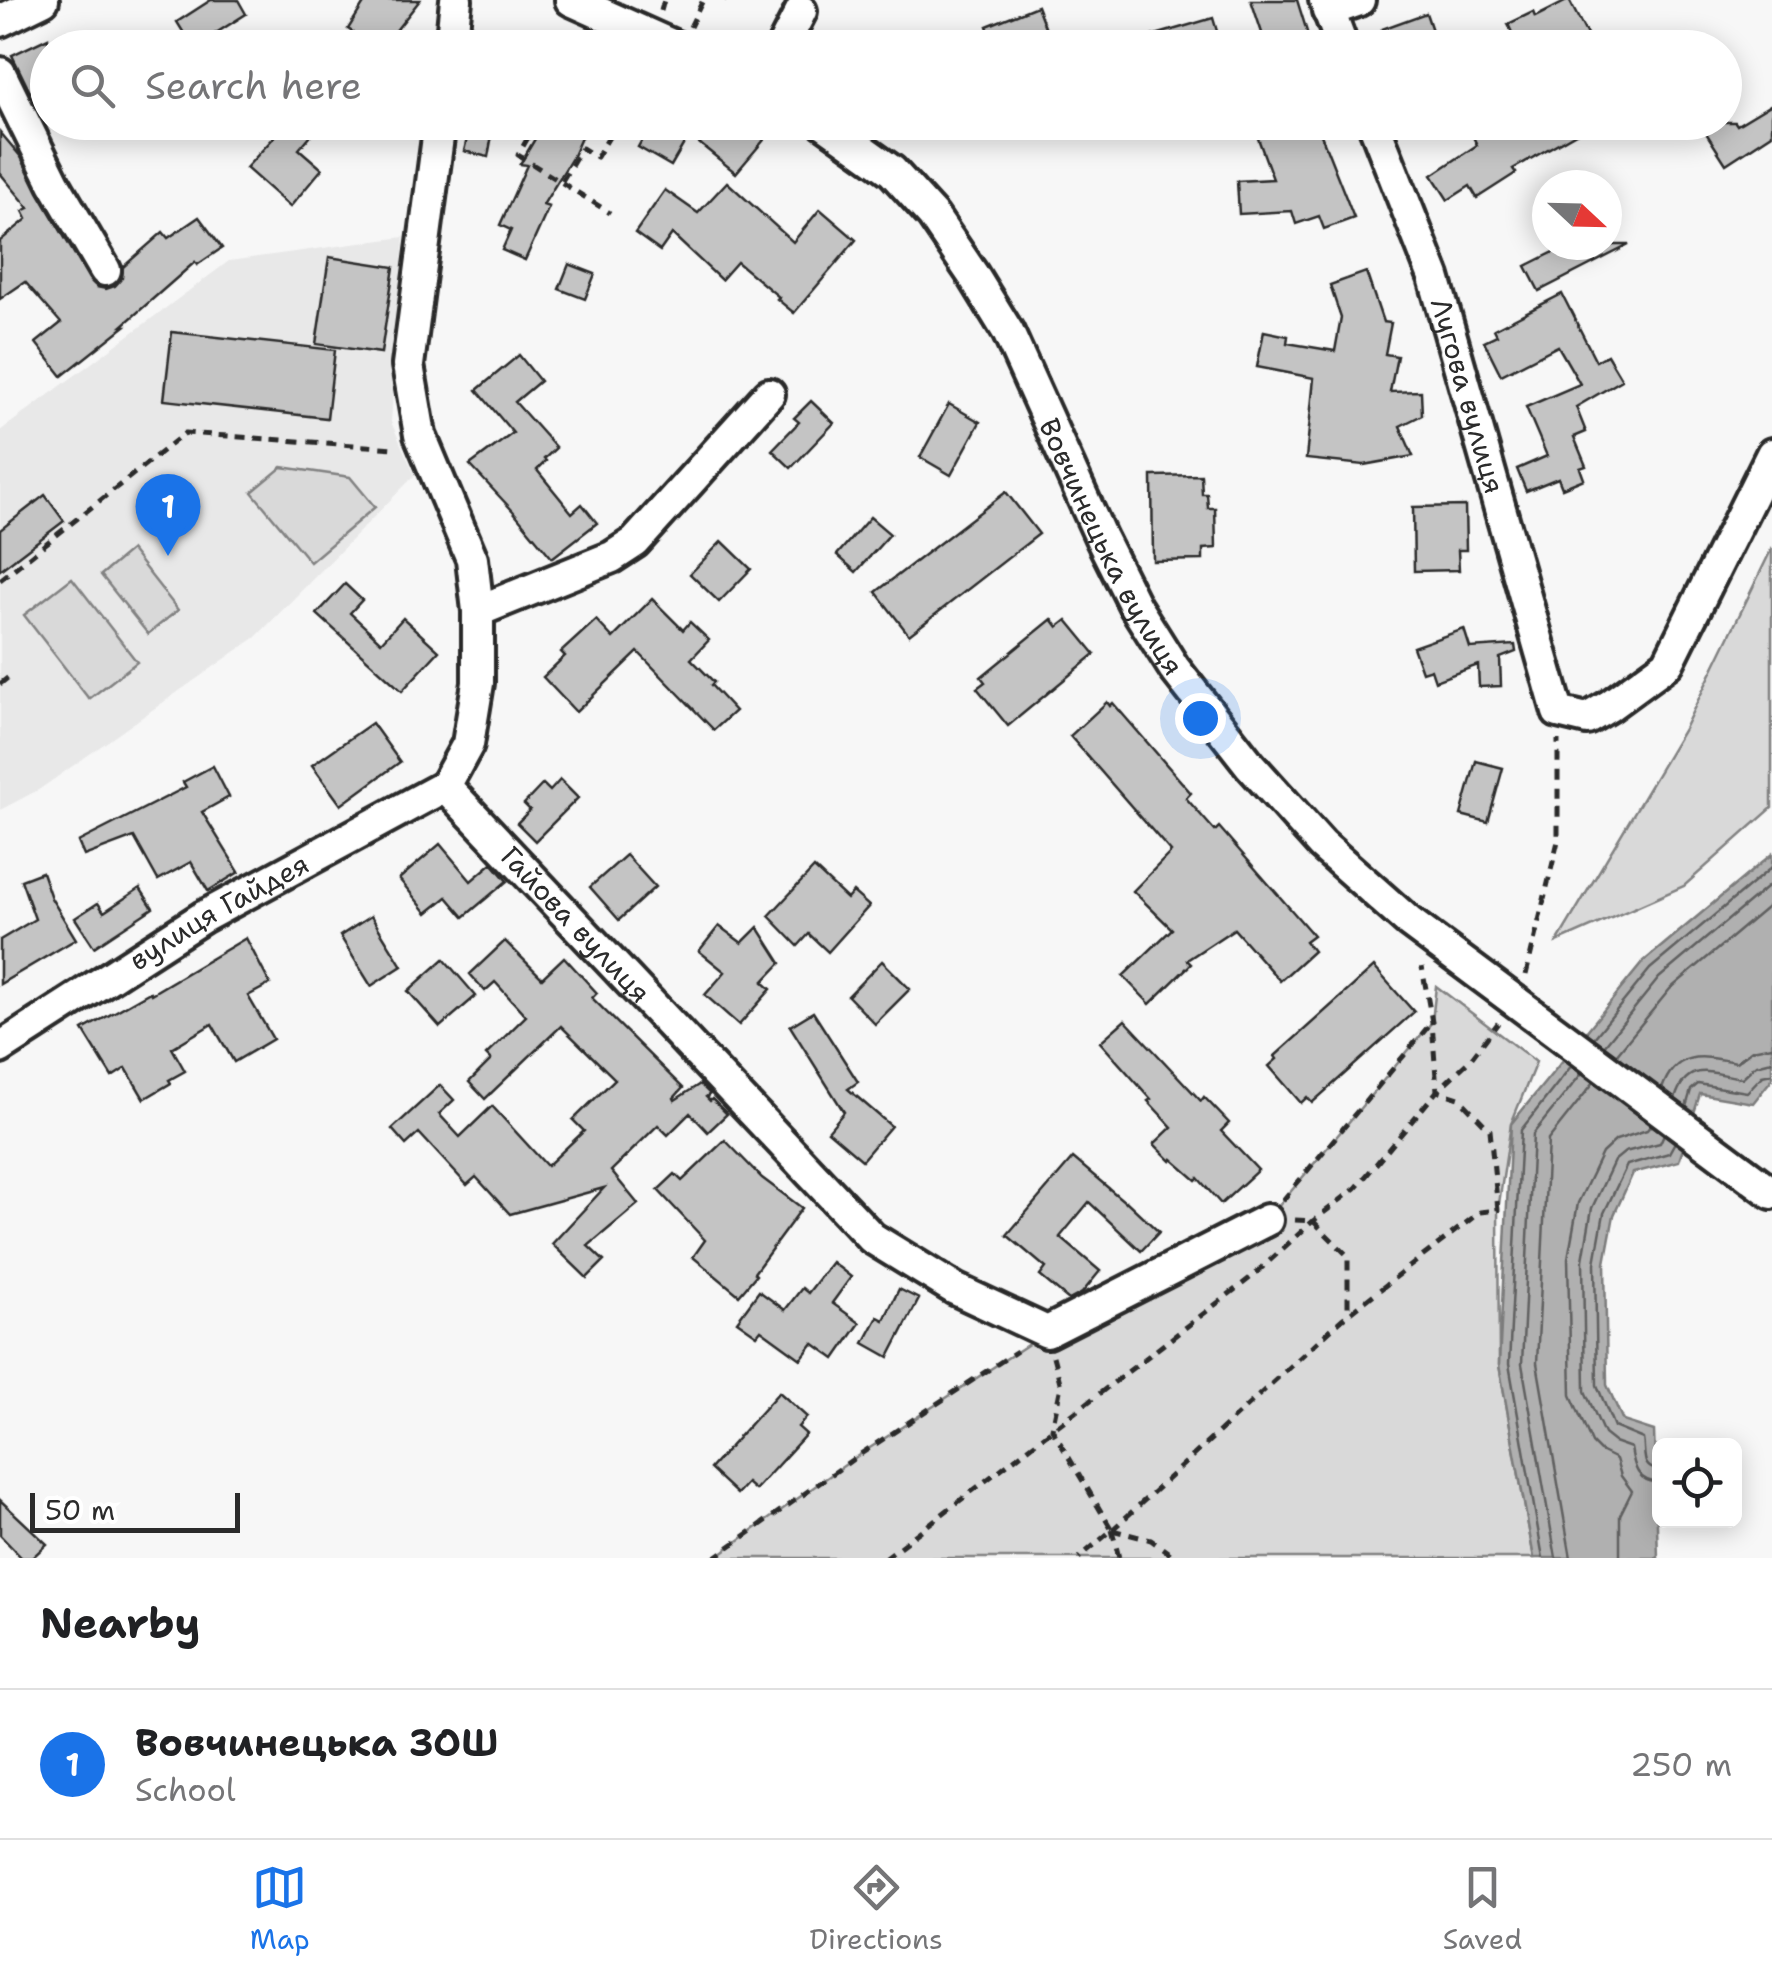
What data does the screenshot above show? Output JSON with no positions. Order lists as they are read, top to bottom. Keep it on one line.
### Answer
{"streets":{"street":["Лугова вулиця","Вовчинецька вулиця","вулиця Гайдея","Гайова вулиця"]},"crossings":[["вулиця Гайдея","Гайова вулиця"]],"scale_bar":"50 m","north":"right","page":{"search":"Search here","pins":"1","scale":"50 m","heading":"Nearby","list":[{"mark":"1","name":"Вовчинецька ЗОШ","note":"School","value":"250 m"}],"nav":["Map","Directions","Saved"]}}
